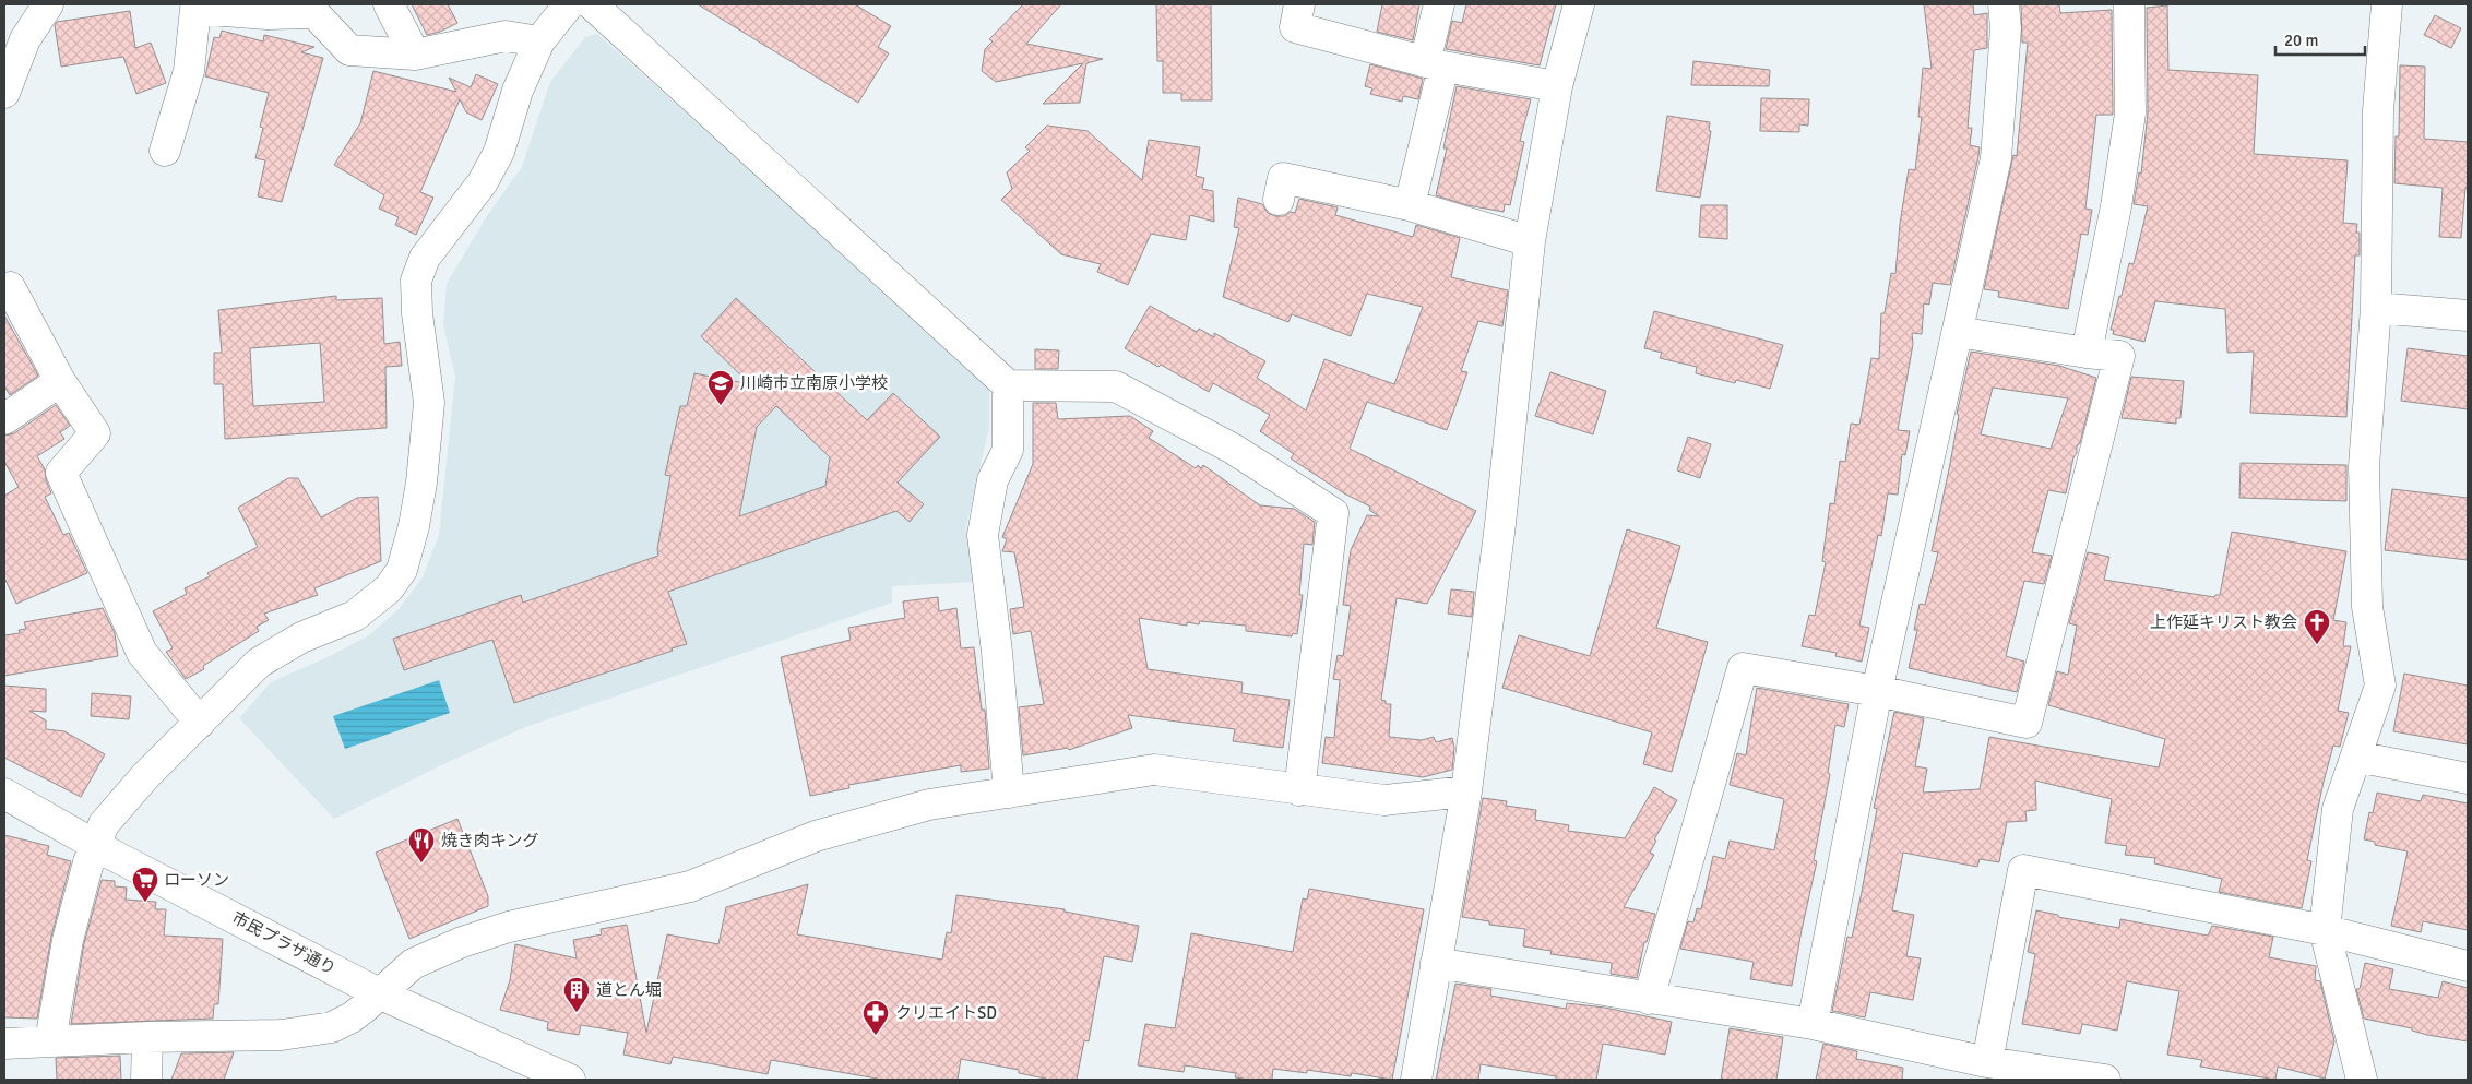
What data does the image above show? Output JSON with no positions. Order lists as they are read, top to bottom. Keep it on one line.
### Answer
{"streets":{"street":["市民プラザ通り"]},"places":{"school or university":["川崎市立南原小学校"],"church":["上作延キリスト教会"],"restaurant":["焼き肉キング"],"supermarket":["ローソン"],"building":["道とん堀"],"pharmacy":["クリエイトSD"]},"scale_bar":"20 m"}
